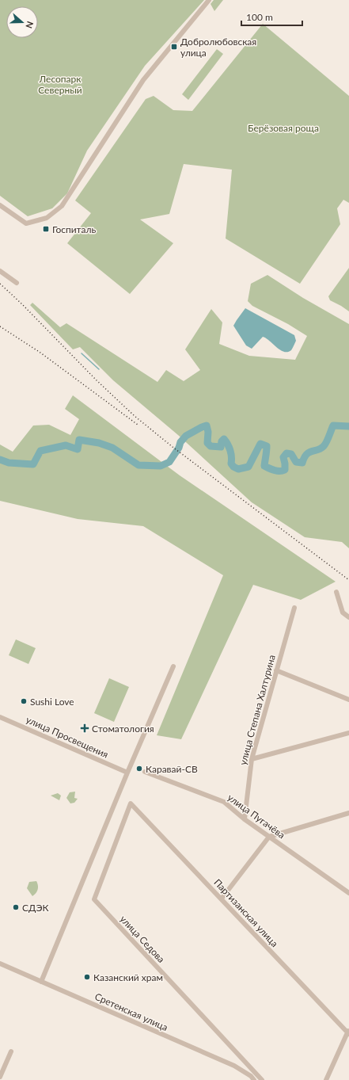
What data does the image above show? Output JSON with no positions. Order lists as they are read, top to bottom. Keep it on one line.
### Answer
{"streets":{"street":["улица Степана Халтурина","улица Просвещения","улица Пугачёва","Партизанская улица","улица Седова","Сретенская улица"]},"crossings":[["улица Степана Халтурина","улица Пугачёва"],["Партизанская улица","улица Седова"]],"parks":["Лесопарк Северный","Берёзовая роща"],"places":{"transit":["Добролюбовская улица","Госпиталь"],"other":["Sushi Love","Каравай-СВ","СДЭК","Казанский храм"],"health":["Стоматология"]},"scale_bar":"100 m","north":"right"}
